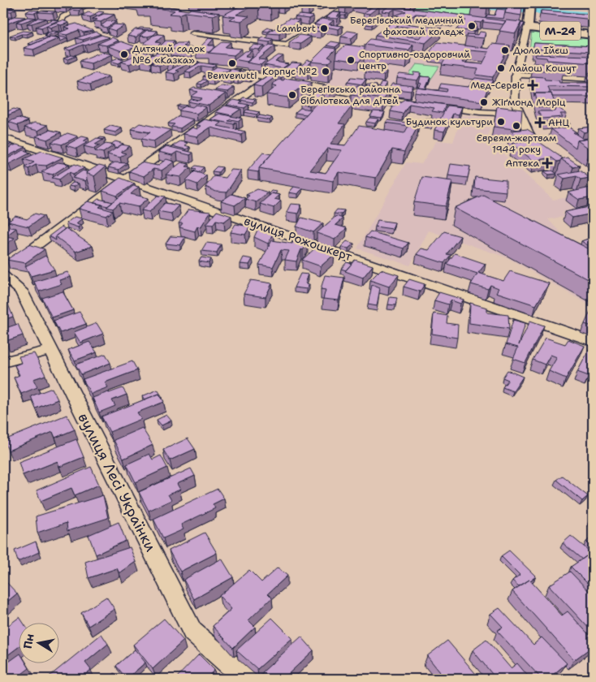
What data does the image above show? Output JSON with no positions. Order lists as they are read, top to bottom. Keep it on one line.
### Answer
{"streets":{"highway":["М-24"],"street":["вулиця Рожошкерт","вулиця Лесі Українки"]},"places":{"other":["Берегівський медичний фаховий коледж","Lambert","Дюла Ійєш","Дитячий садок №6 «Казка»","Спортивно-оздоровчий центр","Benvenutti","Лайош Кошут","Корпус №2","Берегівська районна бібліотека для дітей","Жіґмонд Моріц","Будинок культури","Євреям-жертвам 1944 року"],"health":["Мед-Сервіс","АНЦ","Аптека"]},"north":"left"}
